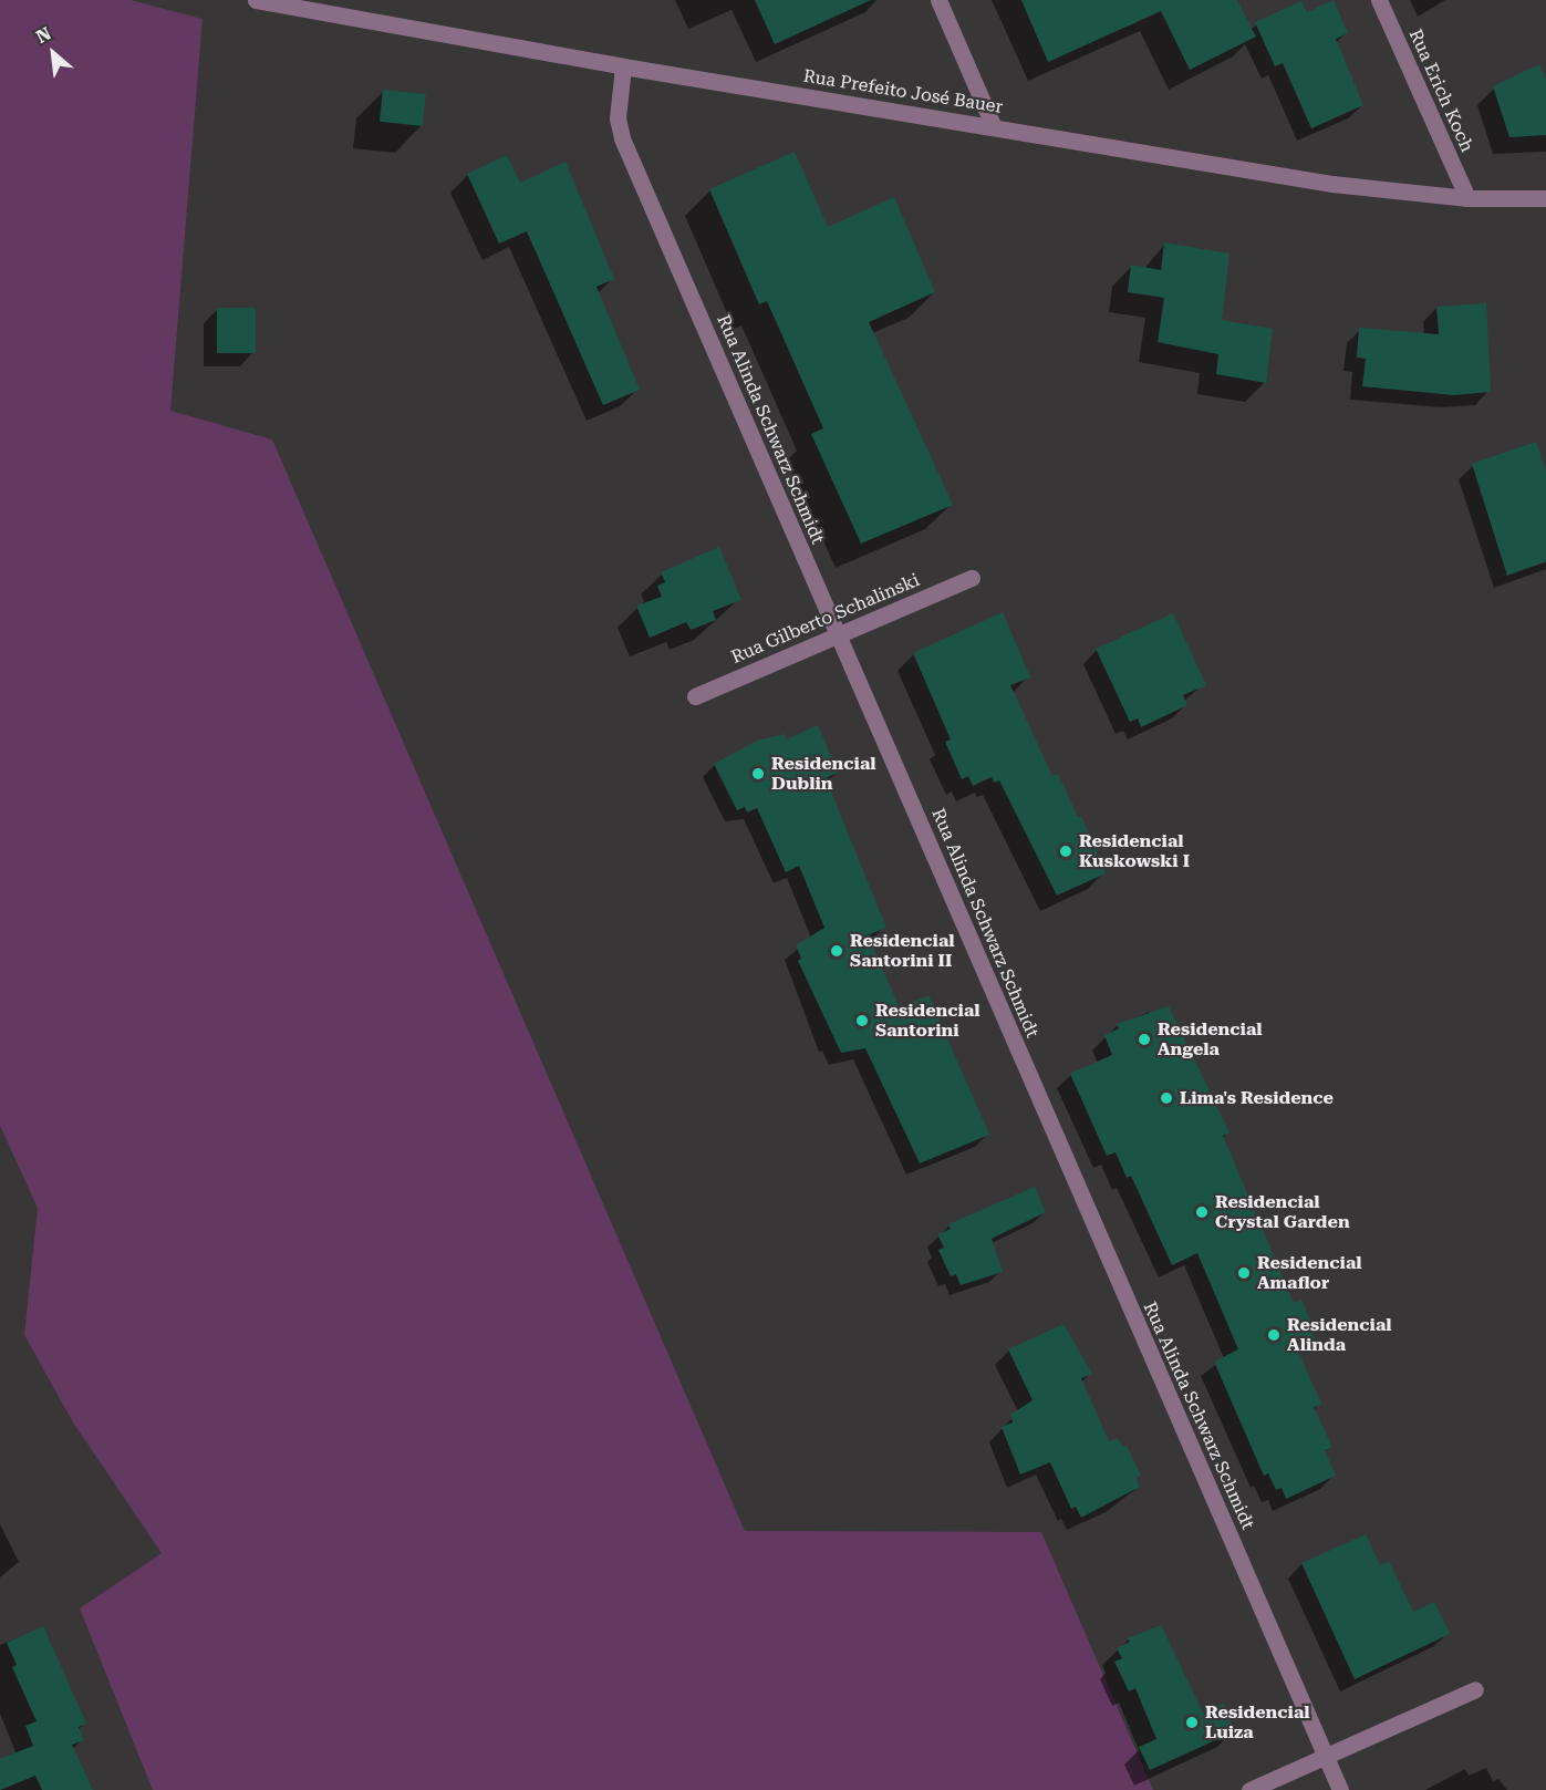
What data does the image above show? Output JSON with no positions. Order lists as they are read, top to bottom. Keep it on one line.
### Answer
{"streets":{"street":["Rua Erich Koch","Rua Prefeito José Bauer","Rua Alinda Schwarz Schmidt","Rua Gilberto Schalinski"]},"crossings":[["Rua Erich Koch","Rua Prefeito José Bauer"],["Rua Prefeito José Bauer","Rua Alinda Schwarz Schmidt"],["Rua Alinda Schwarz Schmidt","Rua Gilberto Schalinski"]],"places":["Residencial Dublin","Residencial Kuskowski I","Residencial Santorini II","Residencial Santorini","Residencial Angela","Lima's Residence","Residencial Crystal Garden","Residencial Amaflor","Residencial Alinda","Residencial Luiza"],"north":"top left"}
